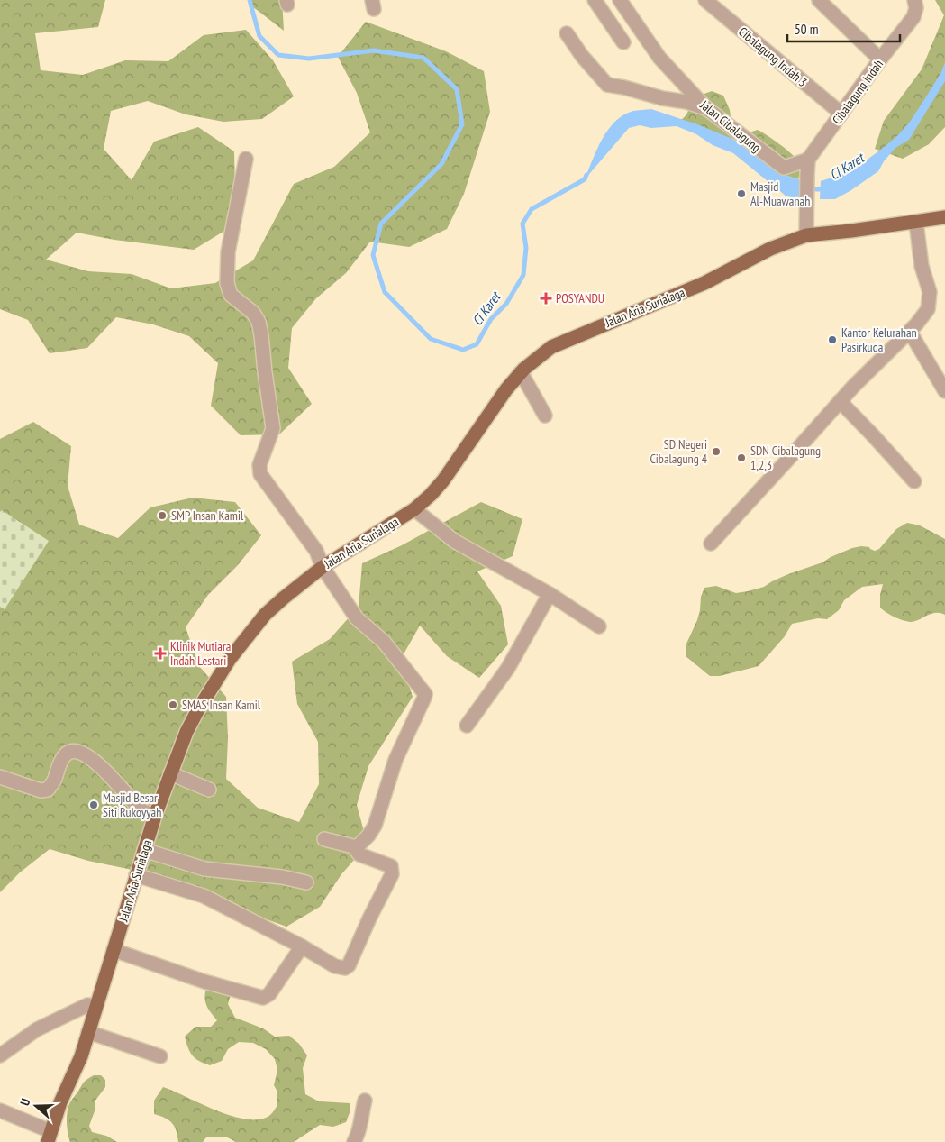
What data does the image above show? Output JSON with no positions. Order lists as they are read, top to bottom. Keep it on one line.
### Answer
{"streets":{"main road":["Jalan Aria Surialaga"],"street":["Cibalagung Indah 3","Cibalagung Indah","Jalan Cibalagung"]},"crossings":[["Cibalagung Indah 3","Cibalagung Indah"],["Cibalagung Indah","Jalan Cibalagung"]],"water":["Ci Karet"],"places":{"other":["Masjid Al-Muawanah","Kantor Kelurahan Pasirkuda","SD Negeri Cibalagung 4","SDN Cibalagung 1,2,3","SMP Insan Kamil","SMAS Insan Kamil","Masjid Besar Siti Rukoyyah"],"health":["POSYANDU","Klinik Mutiara Indah Lestari"]},"scale_bar":"50 m","north":"left"}
